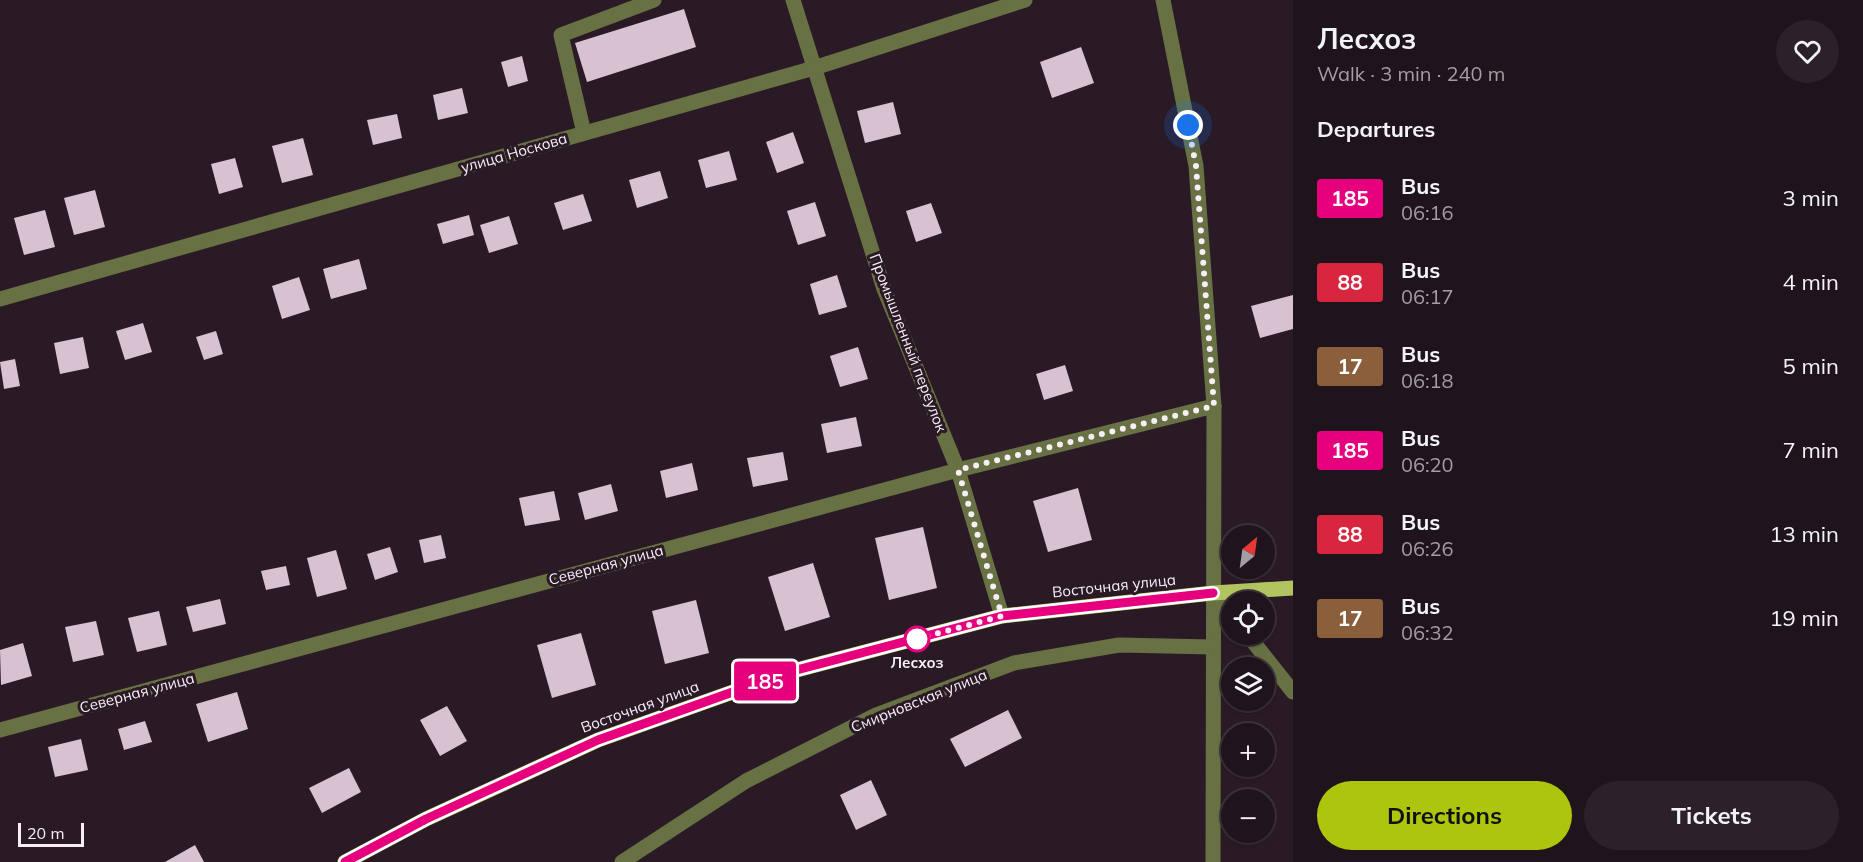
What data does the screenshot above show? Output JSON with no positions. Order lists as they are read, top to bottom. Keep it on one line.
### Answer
{"streets":{"main road":["Восточная улица"],"street":["улица Носкова","Промышленный переулок","Северная улица","Смирновская улица"]},"crossings":[["улица Носкова","Промышленный переулок"],["Промышленный переулок","Северная улица"],["Промышленный переулок","Восточная улица"]],"places":["Лесхоз"],"lines":["bus line 185"],"scale_bar":"20 m","north":"top right","page":{"on_map":"185","heading":[["Лесхоз","Walk · 3 min · 240 m"],"Departures"],"list":[{"mark":"185","name":"Bus","note":"06:16","value":"3 min"},{"mark":"88","name":"Bus","note":"06:17","value":"4 min"},{"mark":"17","name":"Bus","note":"06:18","value":"5 min"},{"mark":"185","name":"Bus","note":"06:20","value":"7 min"},{"mark":"88","name":"Bus","note":"06:26","value":"13 min"},{"mark":"17","name":"Bus","note":"06:32","value":"19 min"}],"map_buttons":["+","−"],"buttons":["Directions","Tickets"],"scale":"20 m"}}
